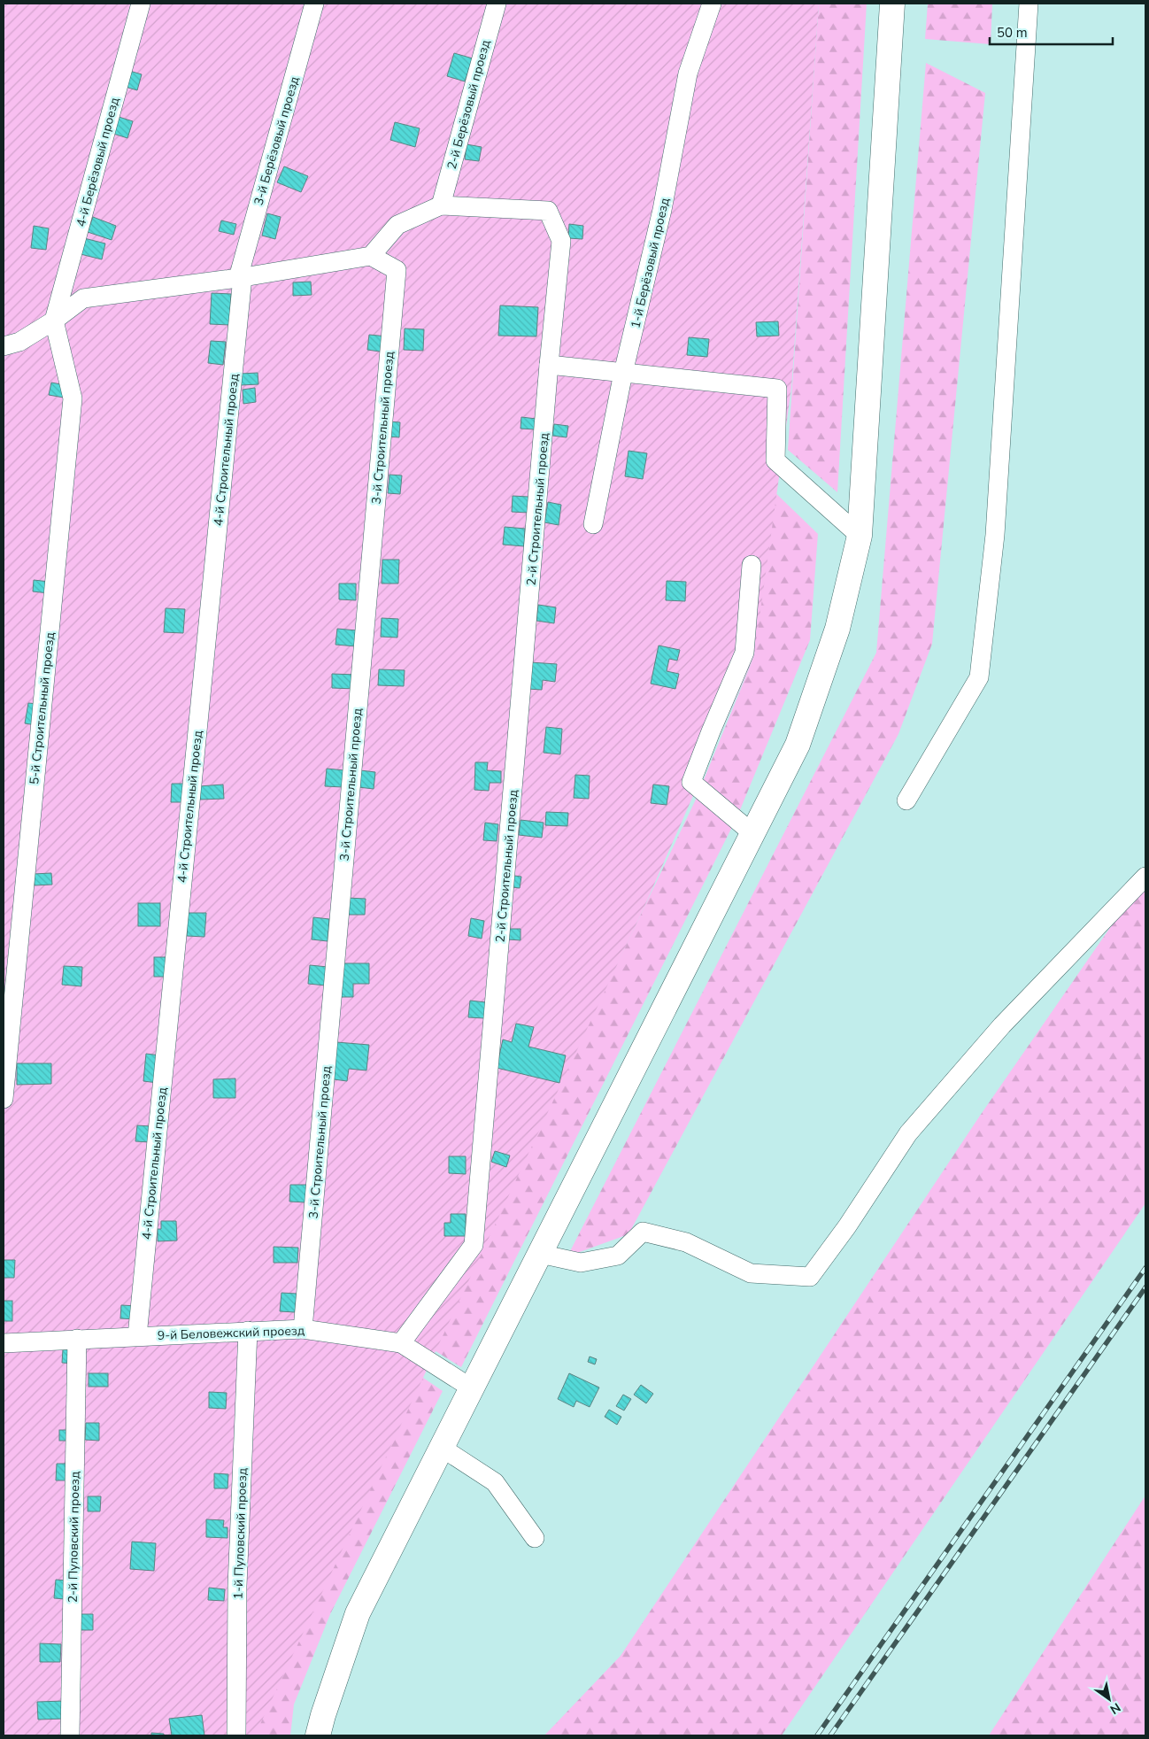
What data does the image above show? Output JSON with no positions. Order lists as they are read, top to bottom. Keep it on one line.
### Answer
{"streets":{"street":["2-й Берёзовый проезд","3-й Берёзовый проезд","4-й Берёзовый проезд","1-й Берёзовый проезд","3-й Строительный проезд","4-й Строительный проезд","2-й Строительный проезд","5-й Строительный проезд","9-й Беловежский проезд","1-й Пуловский проезд","2-й Пуловский проезд"]},"crossings":[["2-й Берёзовый проезд","2-й Строительный проезд"],["3-й Берёзовый проезд","4-й Строительный проезд"],["4-й Берёзовый проезд","5-й Строительный проезд"],["3-й Строительный проезд","9-й Беловежский проезд"],["4-й Строительный проезд","9-й Беловежский проезд"],["2-й Строительный проезд","9-й Беловежский проезд"],["9-й Беловежский проезд","1-й Пуловский проезд"],["9-й Беловежский проезд","2-й Пуловский проезд"]],"scale_bar":"50 m","north":"bottom right"}
